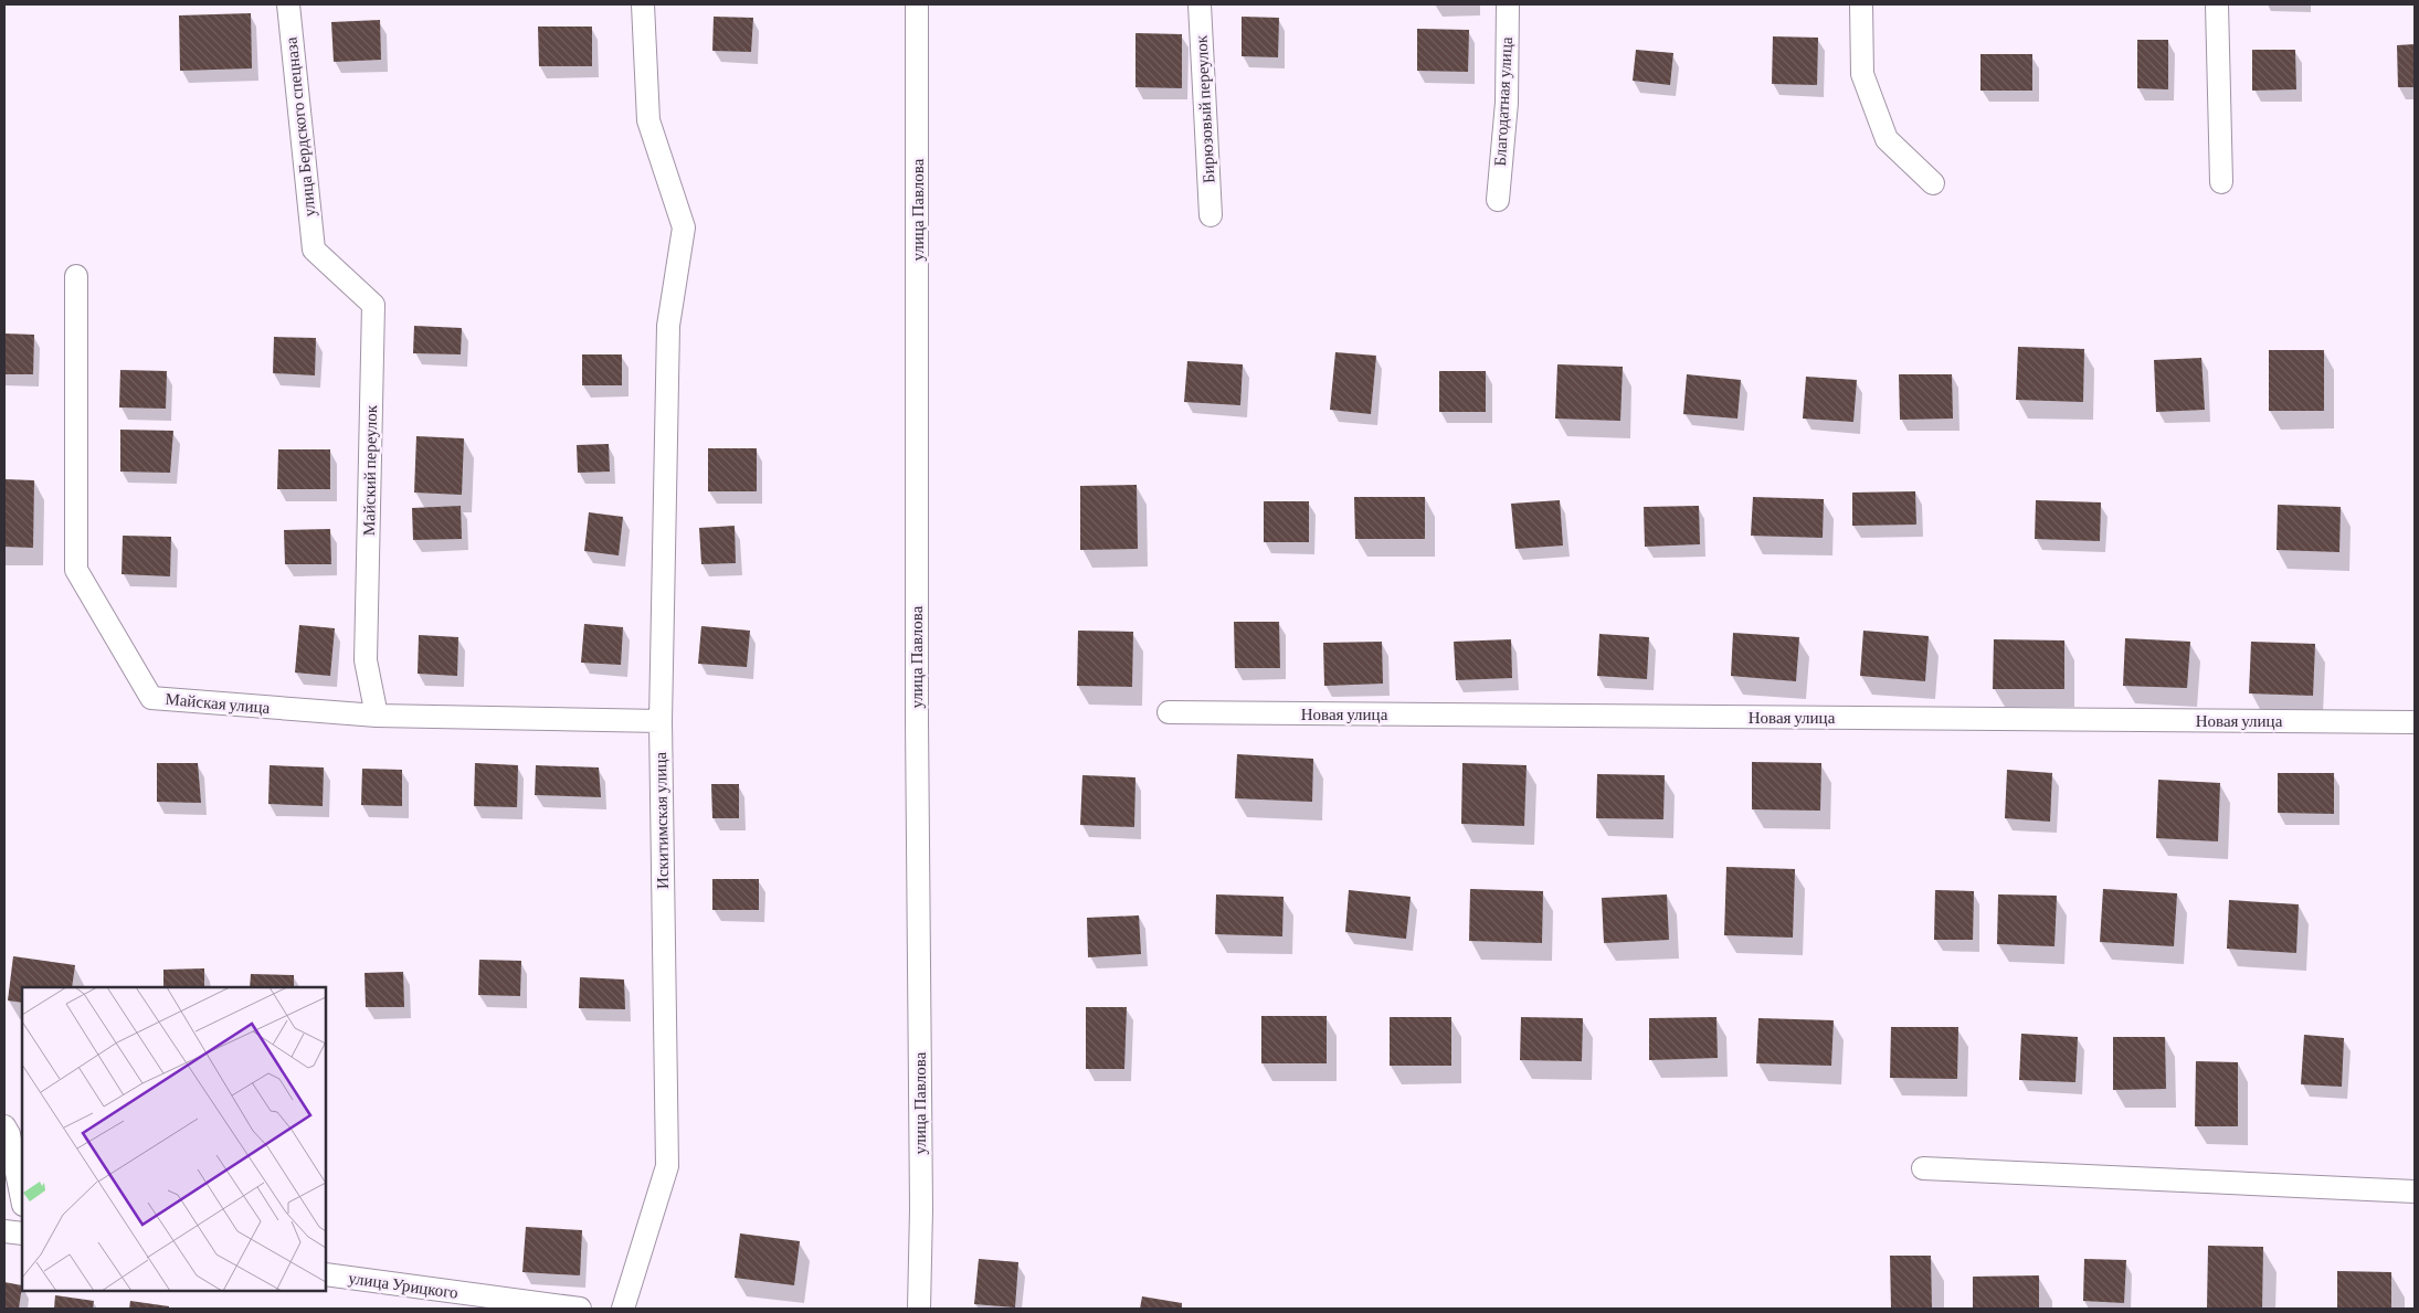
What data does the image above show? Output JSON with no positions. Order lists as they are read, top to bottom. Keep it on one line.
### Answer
{"streets":{"street":["Благодатная улица","Бирюзовый переулок","улица Бердского спецназа","улица Павлова","Майский переулок","Майская улица","Новая улица","Искитимская улица","улица Урицкого"]},"crossings":[["улица Бердского спецназа","Майский переулок"],["Майский переулок","Майская улица"],["Майская улица","Искитимская улица"]]}
